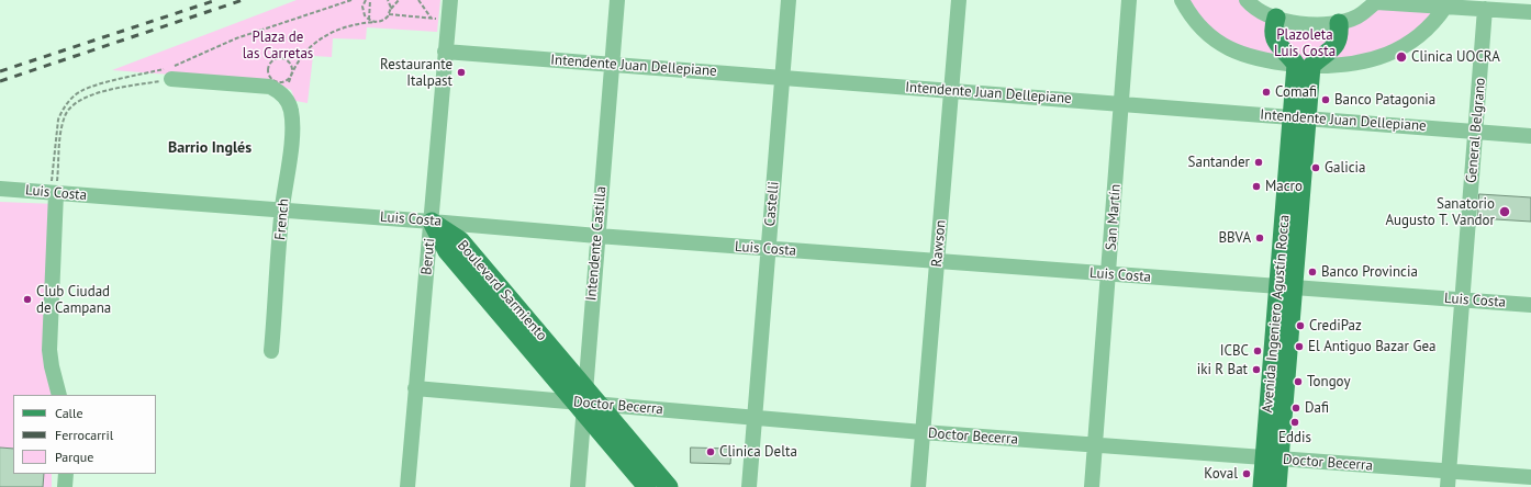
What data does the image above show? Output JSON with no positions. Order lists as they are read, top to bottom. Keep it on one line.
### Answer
{"streets":{"main road":["Boulevard Sarmiento","Avenida Ingeniero Agustín Rocca"],"street":["Intendente Juan Dellepiane","General Belgrano","Luis Costa","Castelli","San Martín","French","Intendente Castilla","Rawson","Beruti","Doctor Becerra"]},"crossings":[["Intendente Juan Dellepiane","General Belgrano"],["Intendente Juan Dellepiane","Castelli"],["Intendente Juan Dellepiane","San Martín"],["Intendente Juan Dellepiane","Intendente Castilla"],["Intendente Juan Dellepiane","Rawson"],["Intendente Juan Dellepiane","Beruti"],["Intendente Juan Dellepiane","Avenida Ingeniero Agustín Rocca"],["General Belgrano","Luis Costa"],["General Belgrano","Doctor Becerra"],["Luis Costa","Castelli"],["Luis Costa","San Martín"],["Luis Costa","French"],["Luis Costa","Intendente Castilla"],["Luis Costa","Rawson"],["Luis Costa","Beruti"],["Luis Costa","Boulevard Sarmiento"],["Luis Costa","Avenida Ingeniero Agustín Rocca"],["Castelli","Doctor Becerra"],["San Martín","Doctor Becerra"],["Intendente Castilla","Boulevard Sarmiento"],["Intendente Castilla","Doctor Becerra"],["Rawson","Doctor Becerra"],["Beruti","Boulevard Sarmiento"],["Beruti","Doctor Becerra"],["Boulevard Sarmiento","Doctor Becerra"],["Avenida Ingeniero Agustín Rocca","Doctor Becerra"]],"districts":["Barrio Inglés"],"parks":["Plazoleta Luis Costa","Plaza de las Carretas"],"places":["Clinica UOCRA","Restaurante Italpast","Comafi","Banco Patagonia","Santander","Galicia","Macro","Sanatorio Augusto T. Vandor","BBVA","Banco Provincia","Club Ciudad de Campana","CrediPaz","El Antiguo Bazar Gea","ICBC","iki R Bat","Tongoy","Dafi","Eddis","Clinica Delta","Koval"],"legend":["Calle","Ferrocarril","Parque"]}
